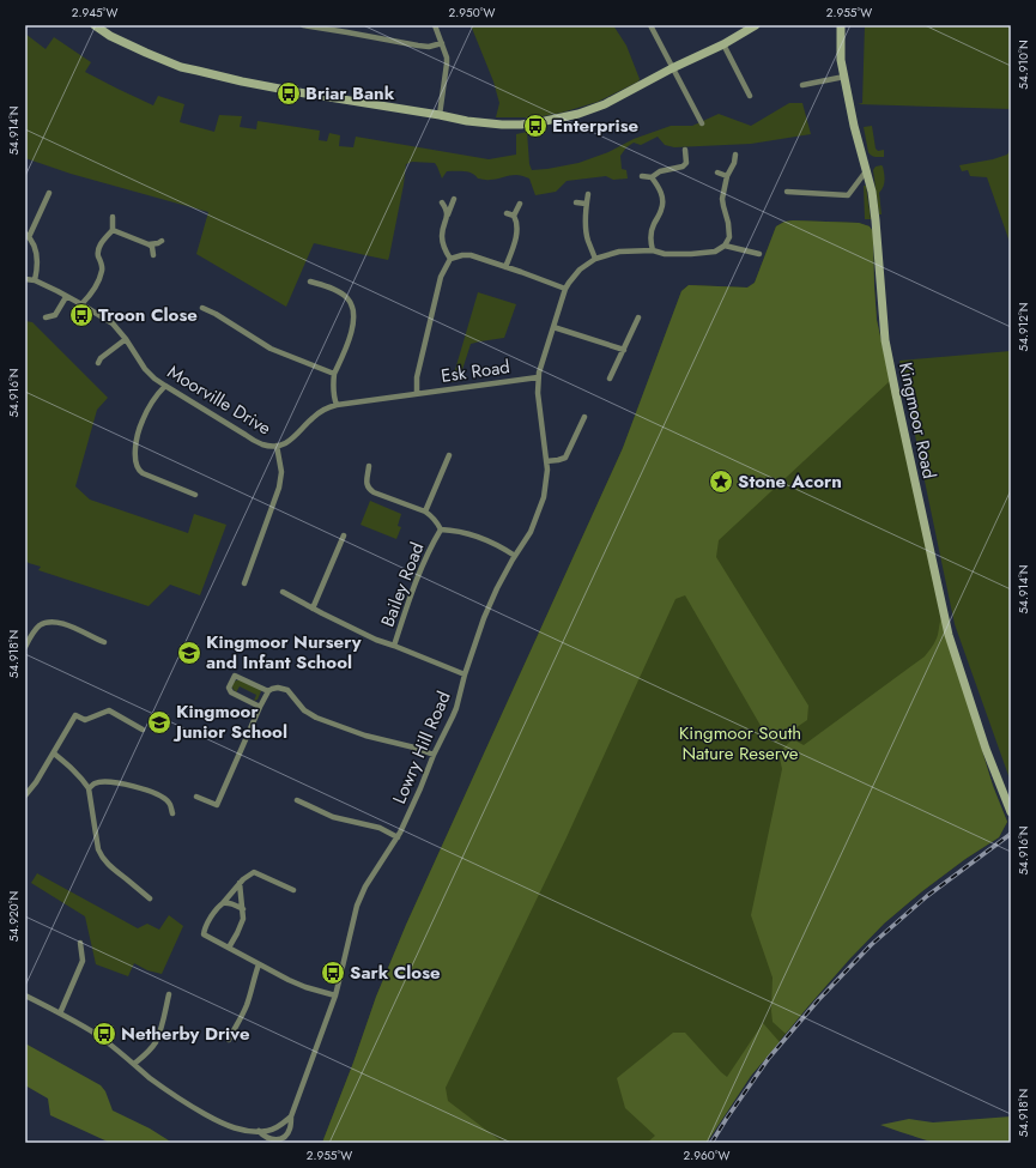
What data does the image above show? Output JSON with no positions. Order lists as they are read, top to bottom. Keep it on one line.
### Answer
{"streets":{"street":["Esk Road","Moorville Drive","Kingmoor Road","Bailey Road","Lowry Hill Road"]},"crossings":[["Esk Road","Moorville Drive"],["Esk Road","Lowry Hill Road"],["Bailey Road","Lowry Hill Road"]],"parks":["Kingmoor South Nature Reserve"],"places":{"bus stop":["Briar Bank","Enterprise","Troon Close","Sark Close","Netherby Drive"],"place":["Stone Acorn"],"school or university":["Kingmoor Nursery and Infant School","Kingmoor Junior School"]},"coordinates":["2.945°W","2.950°W","2.955°W","54.910°N","54.914°N","54.912°N","54.916°N","54.918°N","54.920°N","2.960°W"]}
